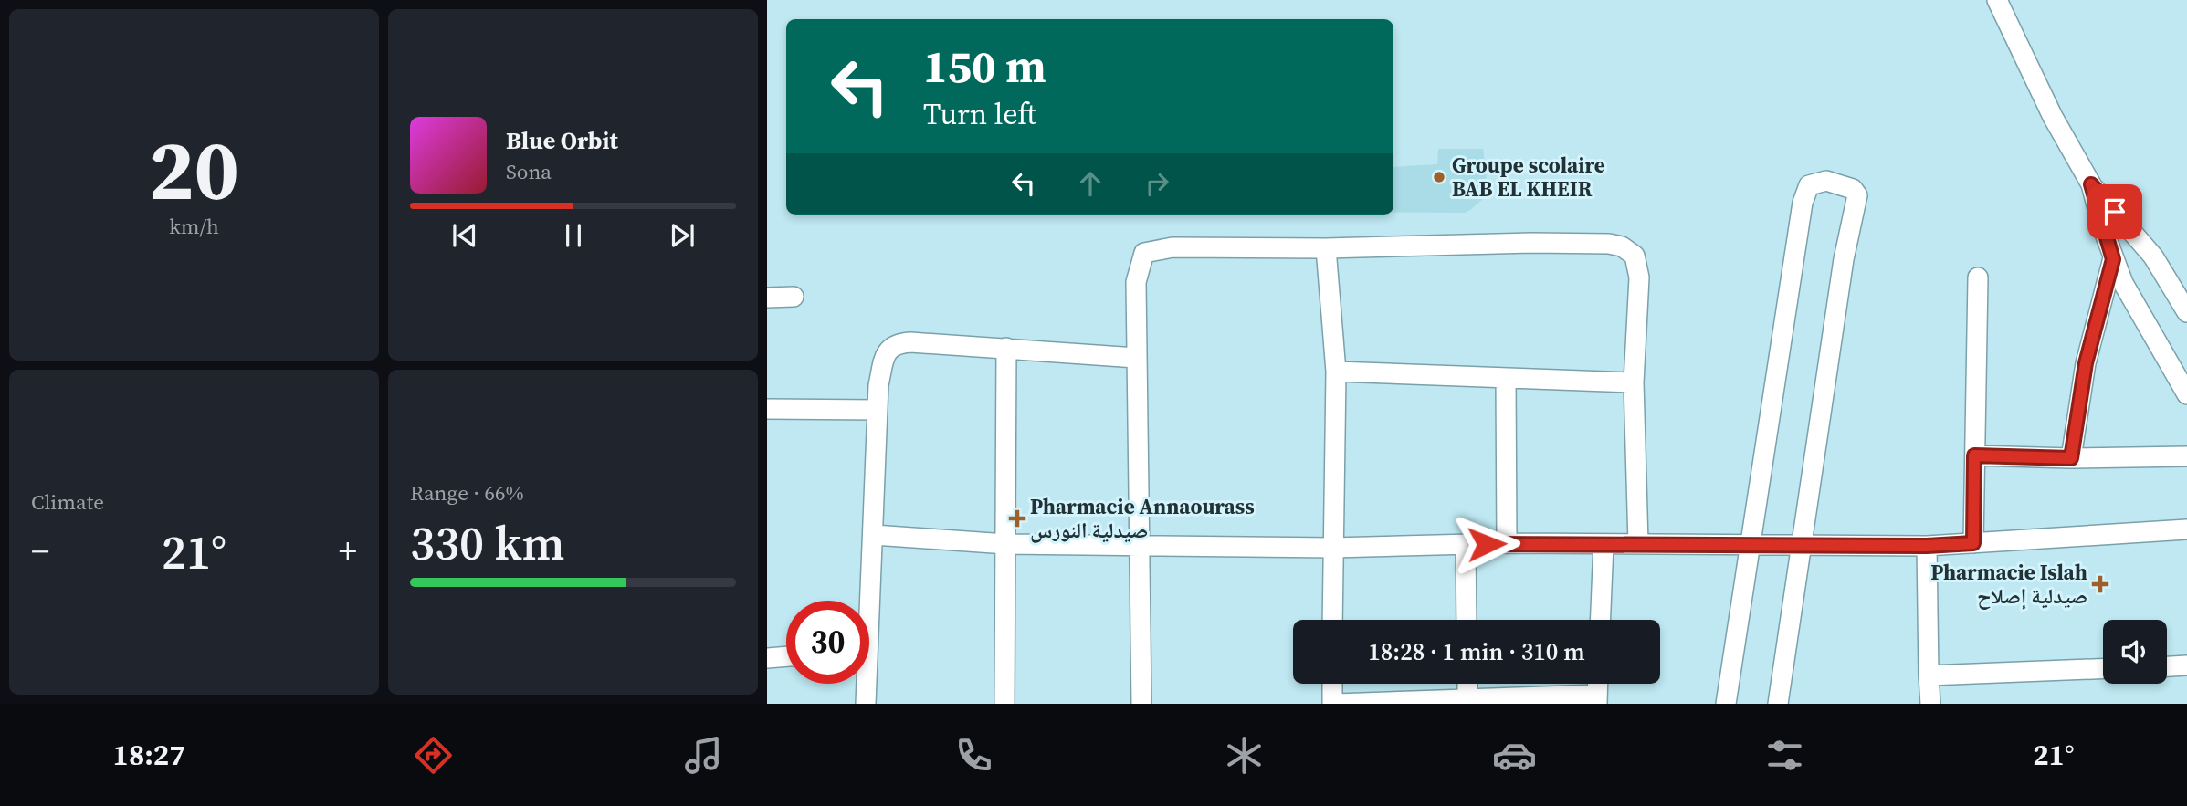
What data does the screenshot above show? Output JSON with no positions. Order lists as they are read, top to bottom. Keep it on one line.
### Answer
{"places":{"other":["Groupe scolaire BAB EL KHEIR"],"health":["Pharmacie Annaourass صيدلية النورس","Pharmacie Islah صيدلية إصلاح"]},"page":{"tile":[["20","km/h"],"Climate",["Range · 66%","330 km"]],"turn":["150 m","Turn left"],"song":["Blue Orbit","Sona"],"heat":["−","21°","+"],"limit":"30","trip":"18:28 · 1 min · 310 m","tabs":["18:27","21°"]}}
